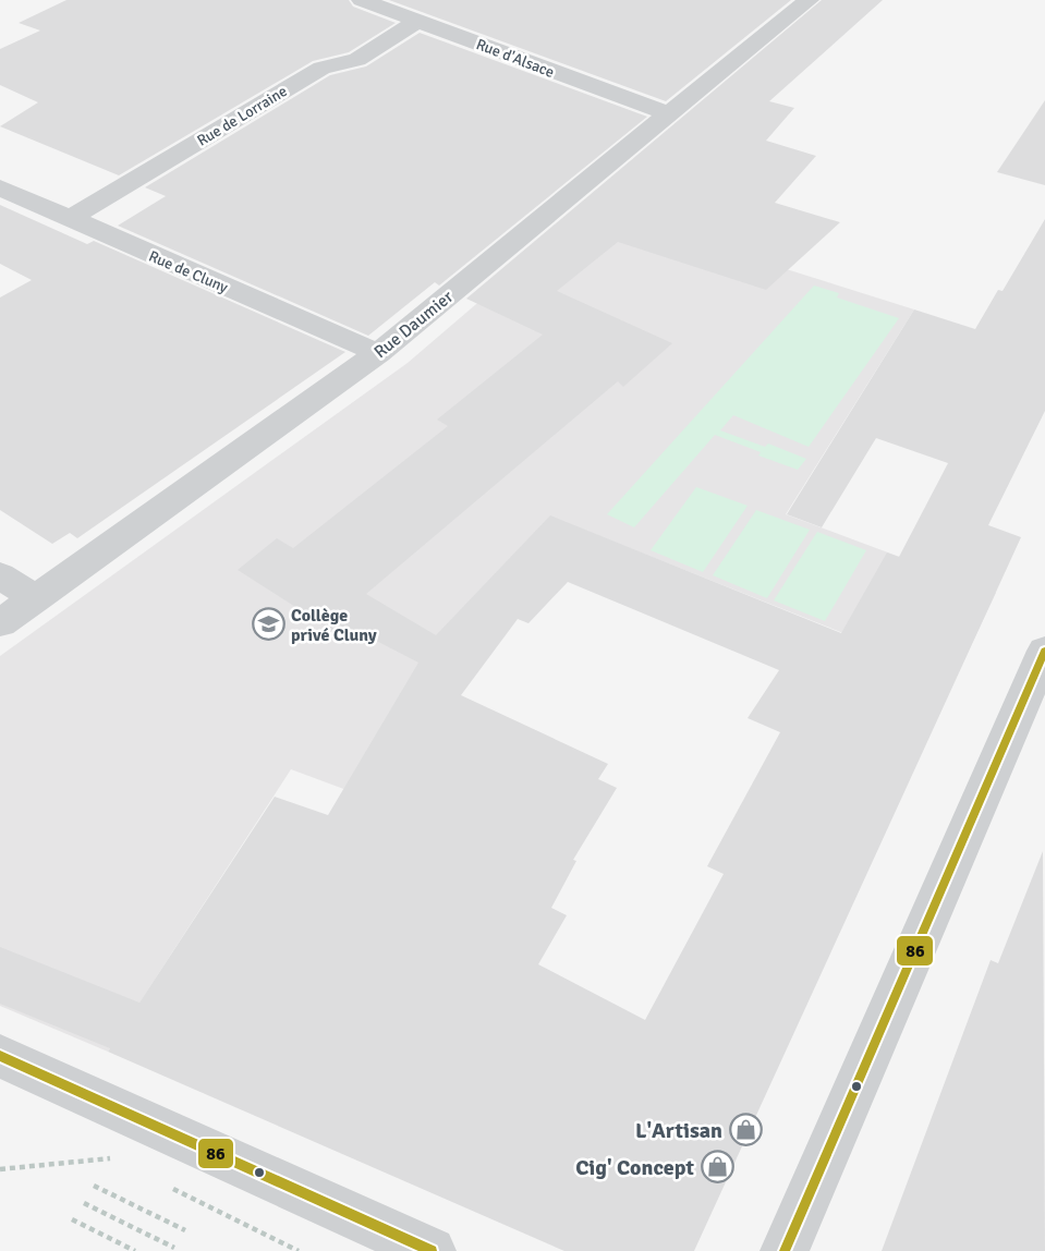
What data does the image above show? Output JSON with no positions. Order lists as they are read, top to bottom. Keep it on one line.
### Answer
{"streets":{"street":["Rue d'Alsace","Rue de Lorraine","Rue de Cluny","Rue Daumier"]},"crossings":[["Rue d'Alsace","Rue de Lorraine"],["Rue d'Alsace","Rue Daumier"],["Rue de Lorraine","Rue de Cluny"],["Rue de Cluny","Rue Daumier"]],"places":{"school or university":["Collège privé Cluny"],"shop":["L'Artisan","Cig' Concept"]},"lines":["transit line 86"]}
